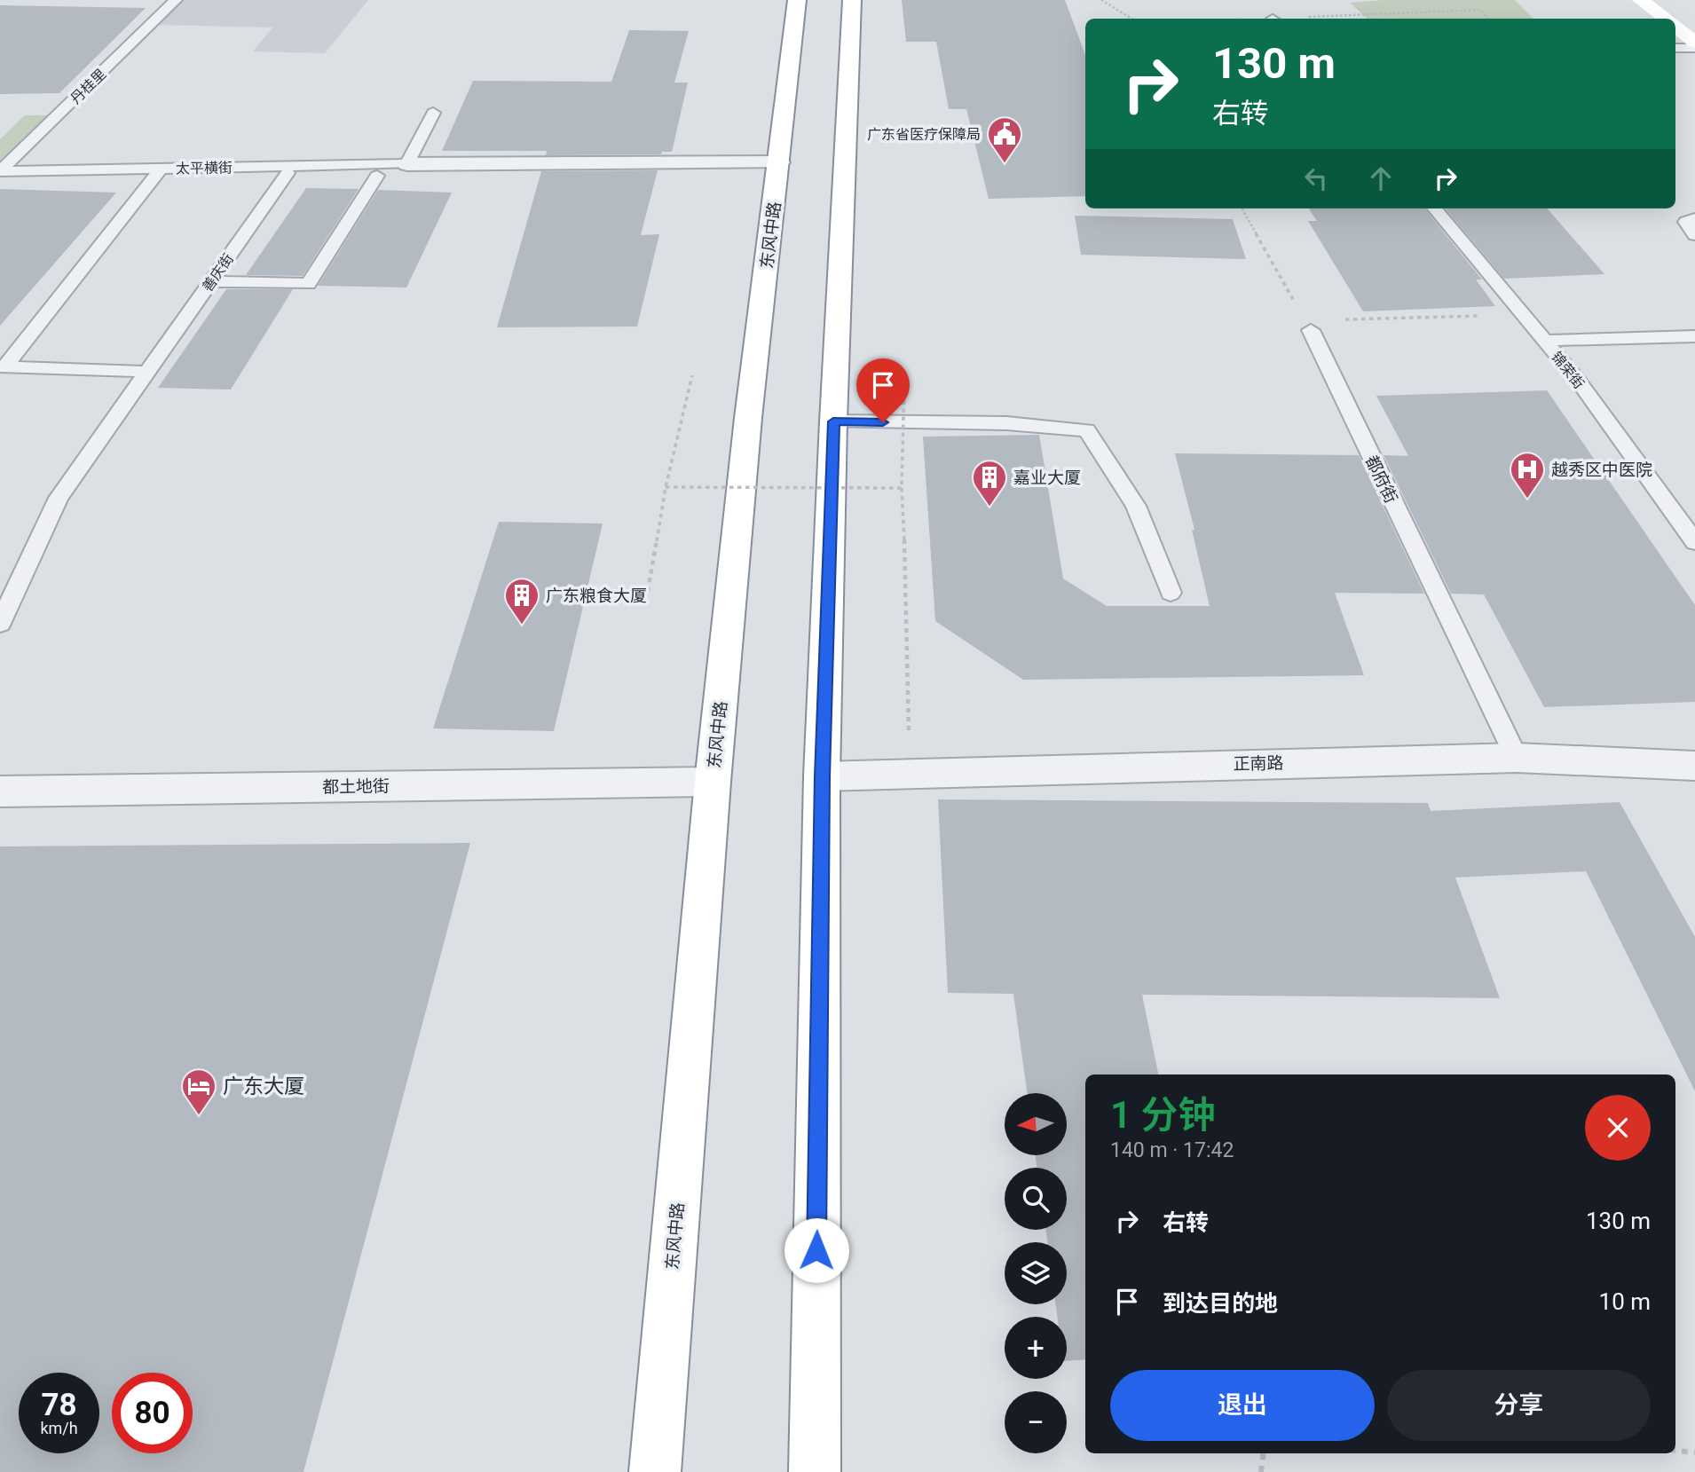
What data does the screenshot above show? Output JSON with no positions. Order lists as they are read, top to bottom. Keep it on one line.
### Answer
{"streets":{"main road":["东风中路"],"street":["正南路","都土地街"],"lane":["丹桂里","太平横街","善庆街","锦荣街","都府街"]},"crossings":[["丹桂里","太平横街"],["东风中路","都土地街"],["都府街","正南路"]],"places":{"public building":["广东省医疗保障局"],"hospital":["越秀区中医院"],"building":["嘉业大厦","广东粮食大厦"],"hotel":["广东大厦"]},"north":"left","page":{"turn":["130 m","右转"],"heading":["1 分钟","140 m · 17:42"],"map_buttons":["+","−"],"list":[{"name":"右转","value":"130 m"},{"name":"到达目的地","value":"10 m"}],"buttons":["退出","分享"],"speed":"78 km/h","limit":"80"}}
